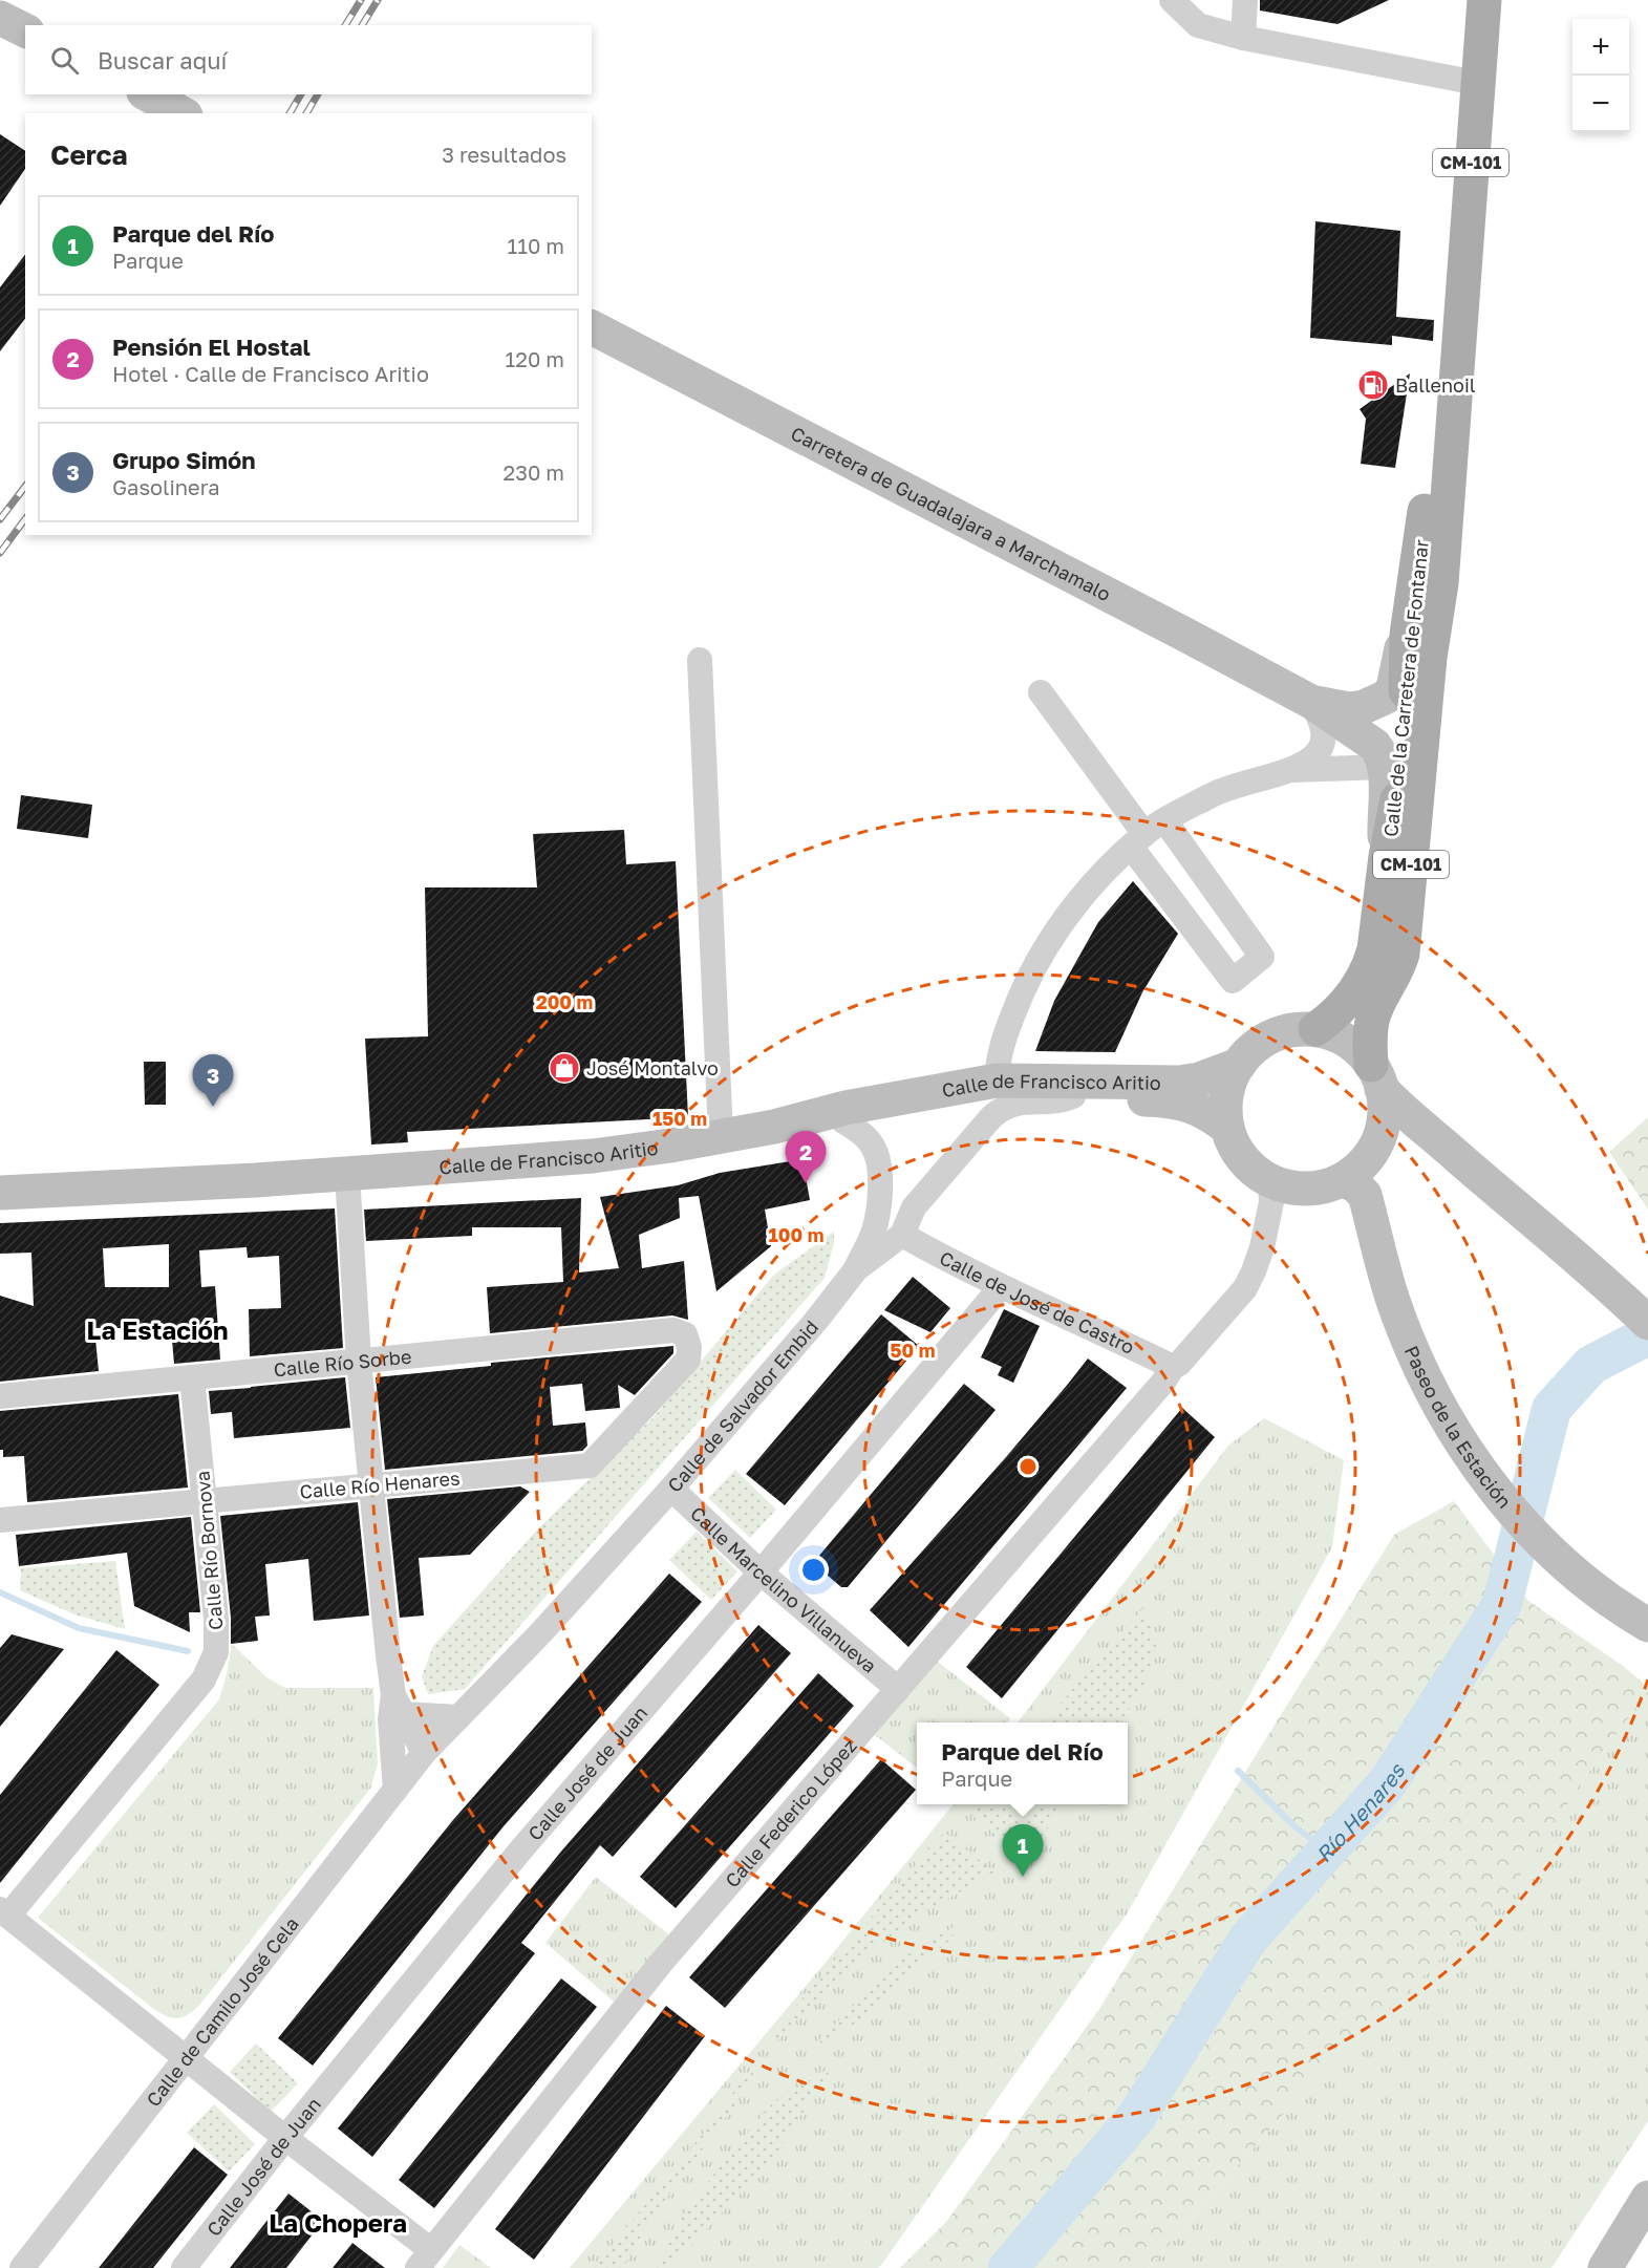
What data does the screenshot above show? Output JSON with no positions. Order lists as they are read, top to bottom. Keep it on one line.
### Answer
{"streets":{"main road":["CM-101","Carretera de Guadalajara a Marchamalo","Calle de la Carretera de Fontanar","Calle de Francisco Aritio","Paseo de la Estación"],"street":["Calle de José de Castro","Calle Río Sorbe","Calle de Salvador Embid","Calle Río Henares","Calle Río Bornova","Calle Marcelino Villanueva","Calle José de Juan","Calle Federico López","Calle de Camilo José Cela"]},"crossings":[["Calle de la Carretera de Fontanar","Calle de Francisco Aritio"],["Calle de la Carretera de Fontanar","Paseo de la Estación"],["Calle de la Carretera de Fontanar","Calle Federico López"],["Calle de Francisco Aritio","Calle de Salvador Embid"],["Calle de Francisco Aritio","Paseo de la Estación"],["Calle de Francisco Aritio","Calle Federico López"],["Calle de José de Castro","Calle de Salvador Embid"],["Calle de José de Castro","Calle José de Juan"],["Calle de José de Castro","Calle Federico López"],["Calle Río Sorbe","Calle Río Henares"],["Calle Río Sorbe","Calle Río Bornova"],["Calle de Salvador Embid","Calle Marcelino Villanueva"],["Calle de Salvador Embid","Calle de Camilo José Cela"],["Paseo de la Estación","Calle Federico López"],["Calle Río Henares","Calle Río Bornova"],["Calle Marcelino Villanueva","Calle José de Juan"],["Calle Marcelino Villanueva","Calle Federico López"]],"districts":["La Estación","La Chopera"],"water":["Río Henares"],"places":{"fuel station":["Ballenoil"],"shop":["José Montalvo"]},"page":{"map_buttons":["+","−"],"search":"Buscar aquí","heading":["Cerca","3 resultados"],"list":[{"mark":"1","name":"Parque del Río","note":"Parque","value":"110 m"},{"mark":"2","name":"Pensión El Hostal","note":"Hotel · Calle de Francisco Aritio","value":"120 m"},{"mark":"3","name":"Grupo Simón","note":"Gasolinera","value":"230 m"}],"pins":["3","2","1"],"popup":["Parque del Río","Parque"]},"rings":["200 m","150 m","100 m","50 m"]}
